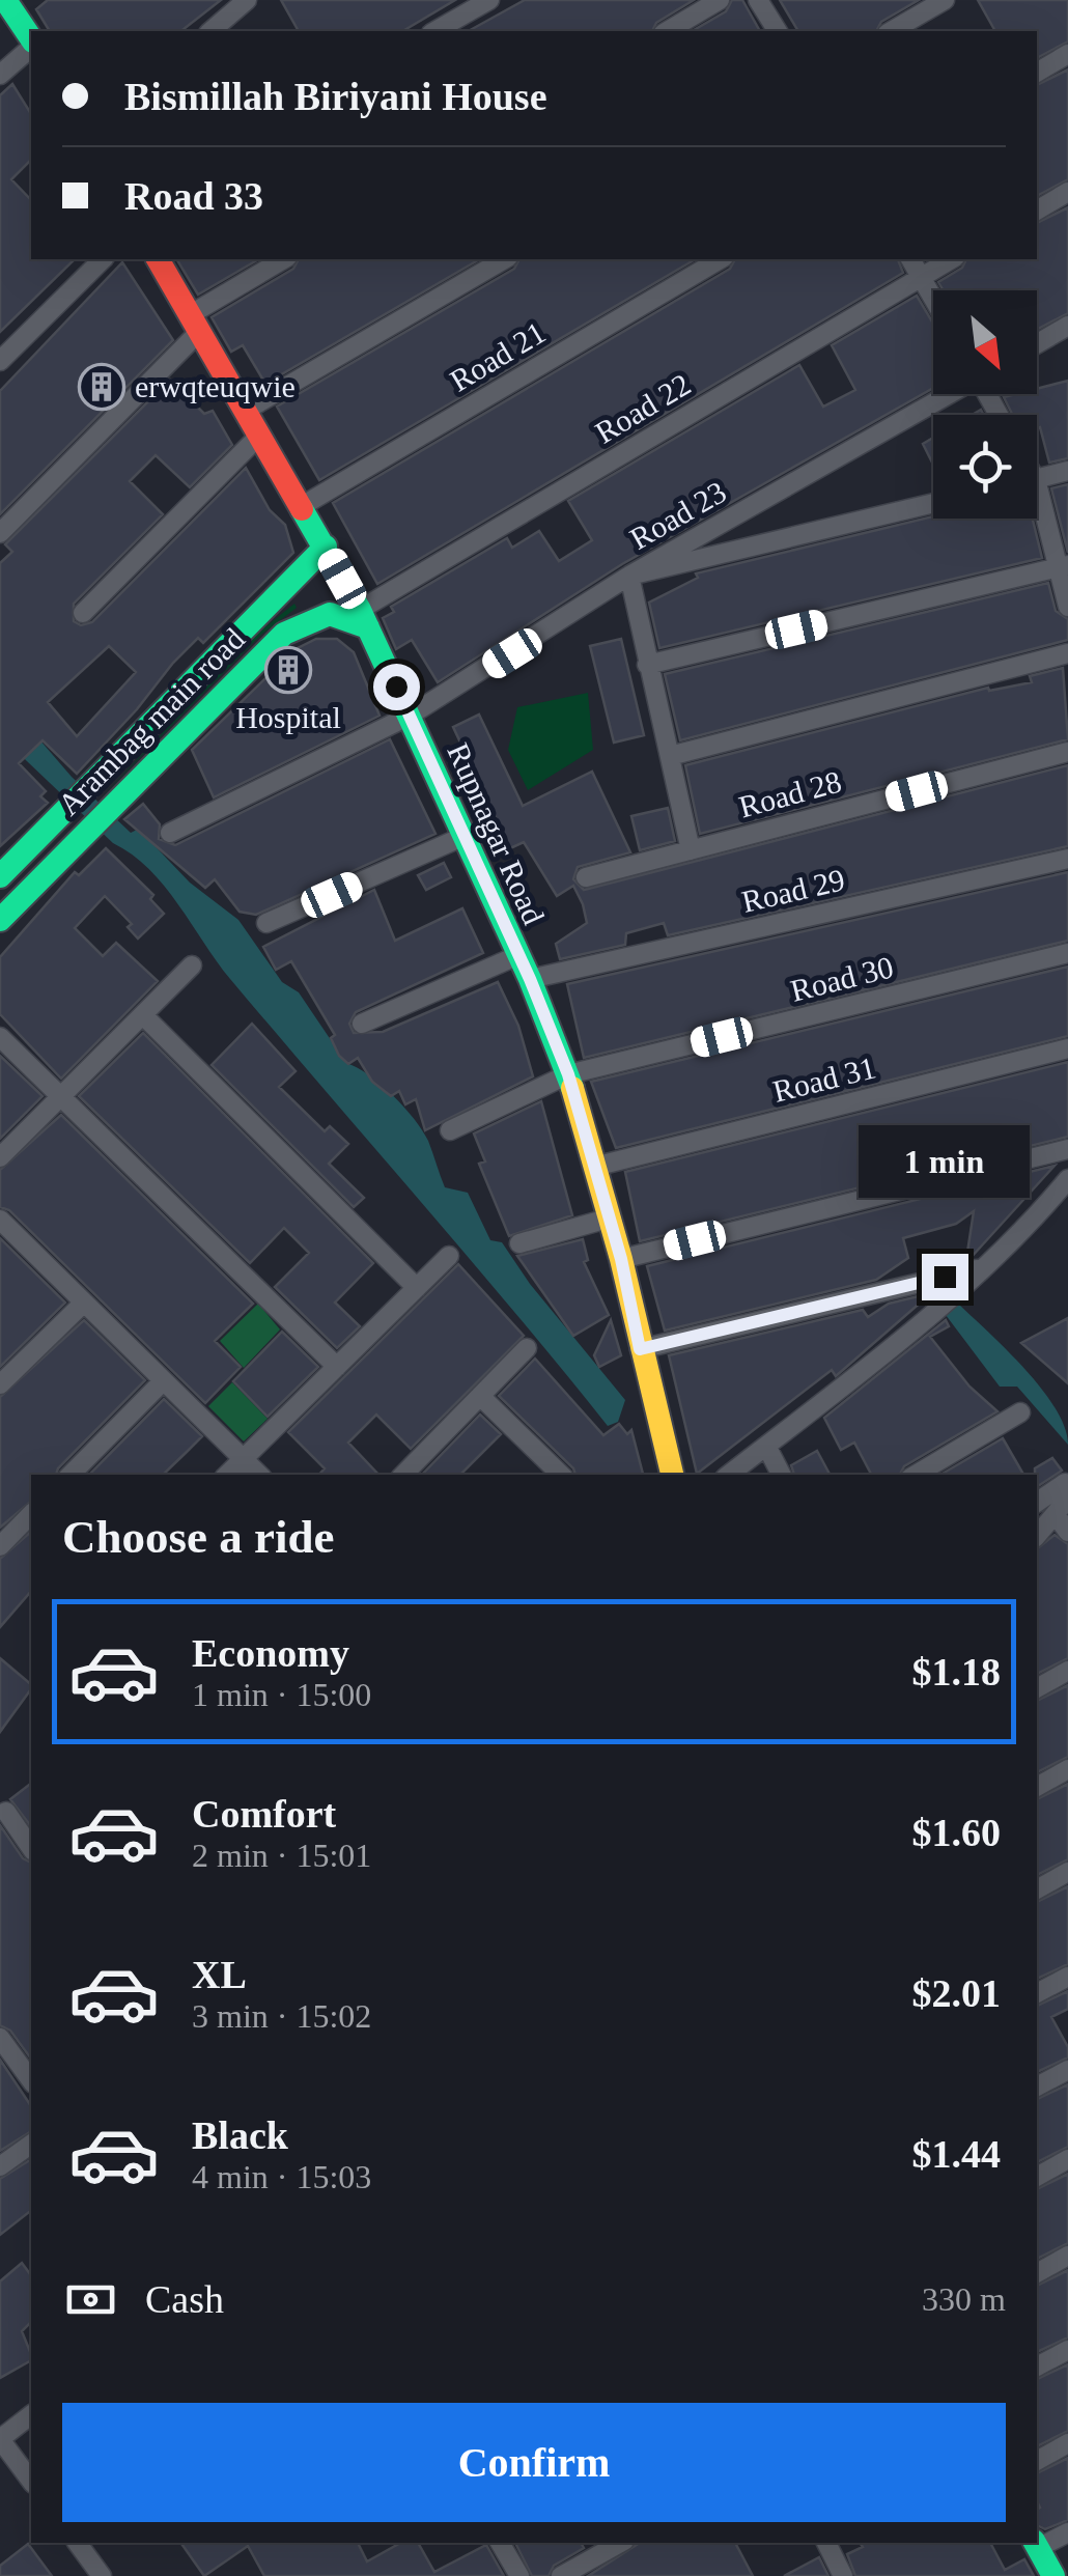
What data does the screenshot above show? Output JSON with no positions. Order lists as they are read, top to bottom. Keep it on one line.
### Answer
{"streets":{"street":["Road 21","Road 22","Road 23","Arambag main road","Road 28","Rupnagar Road","Road 29","Road 30","Road 31"]},"crossings":[["Road 21","Rupnagar Road"],["Road 22","Arambag main road"],["Road 22","Rupnagar Road"],["Road 23","Rupnagar Road"],["Arambag main road","Rupnagar Road"],["Rupnagar Road","Road 29"],["Rupnagar Road","Road 30"],["Rupnagar Road","Road 31"]],"places":{"building":["erwqteuqwie","Hospital"]},"north":"bottom right","page":{"banner":["Bismillah Biriyani House","Road 33"],"bubble":"1 min","heading":"Choose a ride","list":[{"name":"Economy","note":"1 min · 15:00","value":"$1.18"},{"name":"Comfort","note":"2 min · 15:01","value":"$1.60"},{"name":"XL","note":"3 min · 15:02","value":"$2.01"},{"name":"Black","note":"4 min · 15:03","value":"$1.44"}],"pay":["Cash","330 m"],"buttons":"Confirm"}}
